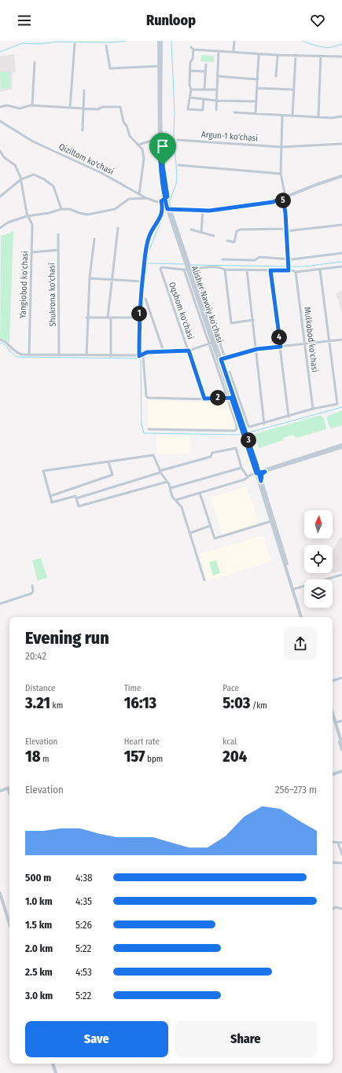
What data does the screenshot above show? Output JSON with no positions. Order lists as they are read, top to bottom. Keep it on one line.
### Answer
{"streets":{"main road":["Alisher Navoiy ko'chasi"],"street":["Argun-1 ko'chasi","Qiziltom ko'chasi","Yangiobod ko'chasi","Shukrona ko'chasi","Oqshom ko'chasi","Mulkobod ko'chasi"]},"crossings":[["Alisher Navoiy ko'chasi","Oqshom ko'chasi"]],"north":"top","page":{"header":"Runloop","pins":["5","1","4","2","3"],"heading":["Evening run","20:42"],"stats":[["Distance","3.21 km"],["Time","16:13"],["Pace","5:03 /km"],["Elevation","18 m"],["Heart rate","157 bpm"],["kcal","204"]],"chart":["Elevation","256–273 m"],"list":[{"name":"500 m","note":"4:38"},{"name":"1.0 km","note":"4:35"},{"name":"1.5 km","note":"5:26"},{"name":"2.0 km","note":"5:22"},{"name":"2.5 km","note":"4:53"},{"name":"3.0 km","note":"5:22"}],"buttons":["Save","Share"]}}
